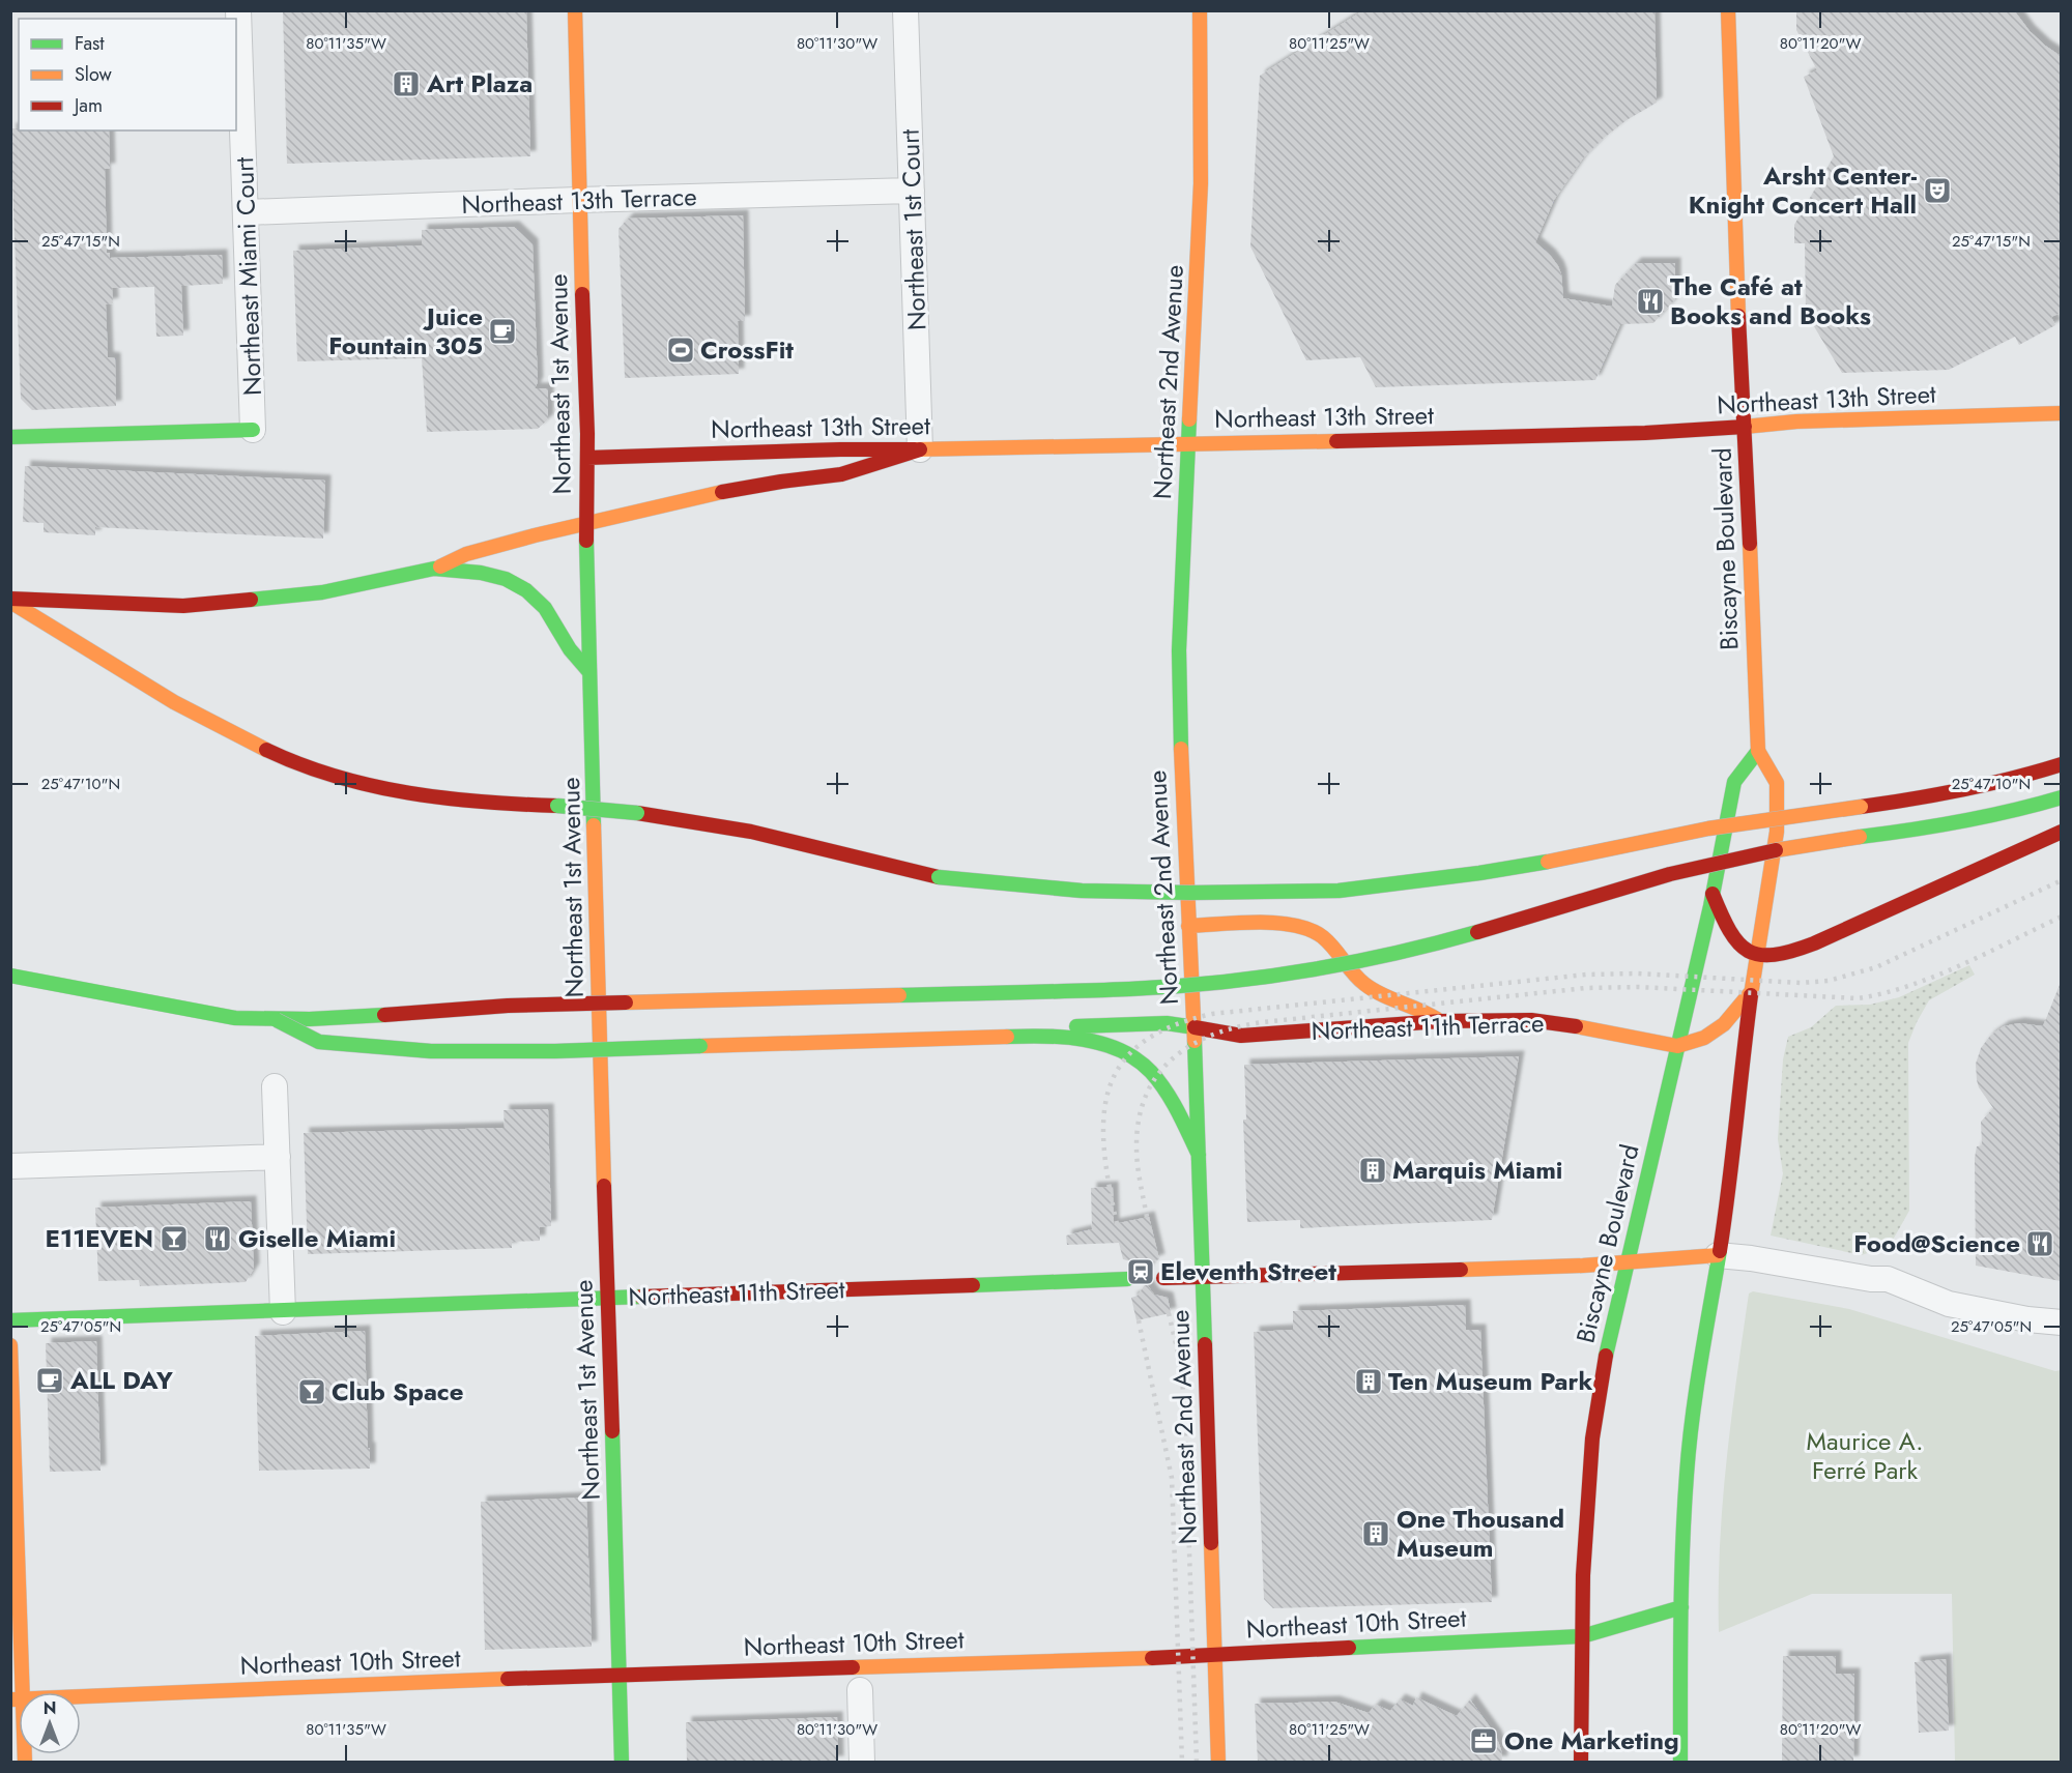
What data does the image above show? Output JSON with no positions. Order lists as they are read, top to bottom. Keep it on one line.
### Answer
{"streets":{"main road":["Northeast 2nd Avenue","Northeast 1st Avenue","Northeast 13th Street","Biscayne Boulevard","Northeast 11th Terrace","Northeast 11th Street","Northeast 10th Street"],"street":["Northeast 13th Terrace","Northeast 1st Court","Northeast Miami Court"]},"crossings":[["Northeast 13th Terrace","Northeast 1st Court"],["Northeast 13th Terrace","Northeast Miami Court"],["Northeast 13th Terrace","Northeast 1st Avenue"],["Northeast 1st Court","Northeast 13th Street"],["Northeast 2nd Avenue","Northeast 13th Street"],["Northeast 2nd Avenue","Northeast 11th Terrace"],["Northeast 2nd Avenue","Northeast 10th Street"],["Northeast 1st Avenue","Northeast 13th Street"],["Northeast 1st Avenue","Northeast 11th Street"],["Northeast 1st Avenue","Northeast 10th Street"],["Northeast 13th Street","Biscayne Boulevard"],["Biscayne Boulevard","Northeast 11th Terrace"],["Biscayne Boulevard","Northeast 10th Street"]],"parks":["Maurice A. Ferré Park"],"places":{"building":["Art Plaza","Marquis Miami","Ten Museum Park","One Thousand Museum"],"theatre":["Arsht Center- Knight Concert Hall"],"restaurant":["The Café at Books and Books","Giselle Miami","Food@Science"],"cafe":["Juice Fountain 305","ALL DAY"],"sports":["CrossFit"],"bar":["E11EVEN","Club Space"],"station":["Eleventh Street"],"office":["One Marketing"]},"legend":["Fast","Slow","Jam"],"north":"top","coordinates":["80°11'35\"W","80°11'30\"W","80°11'25\"W","80°11'20\"W","25°47'15\"N","25°47'10\"N","25°47'05\"N"]}
